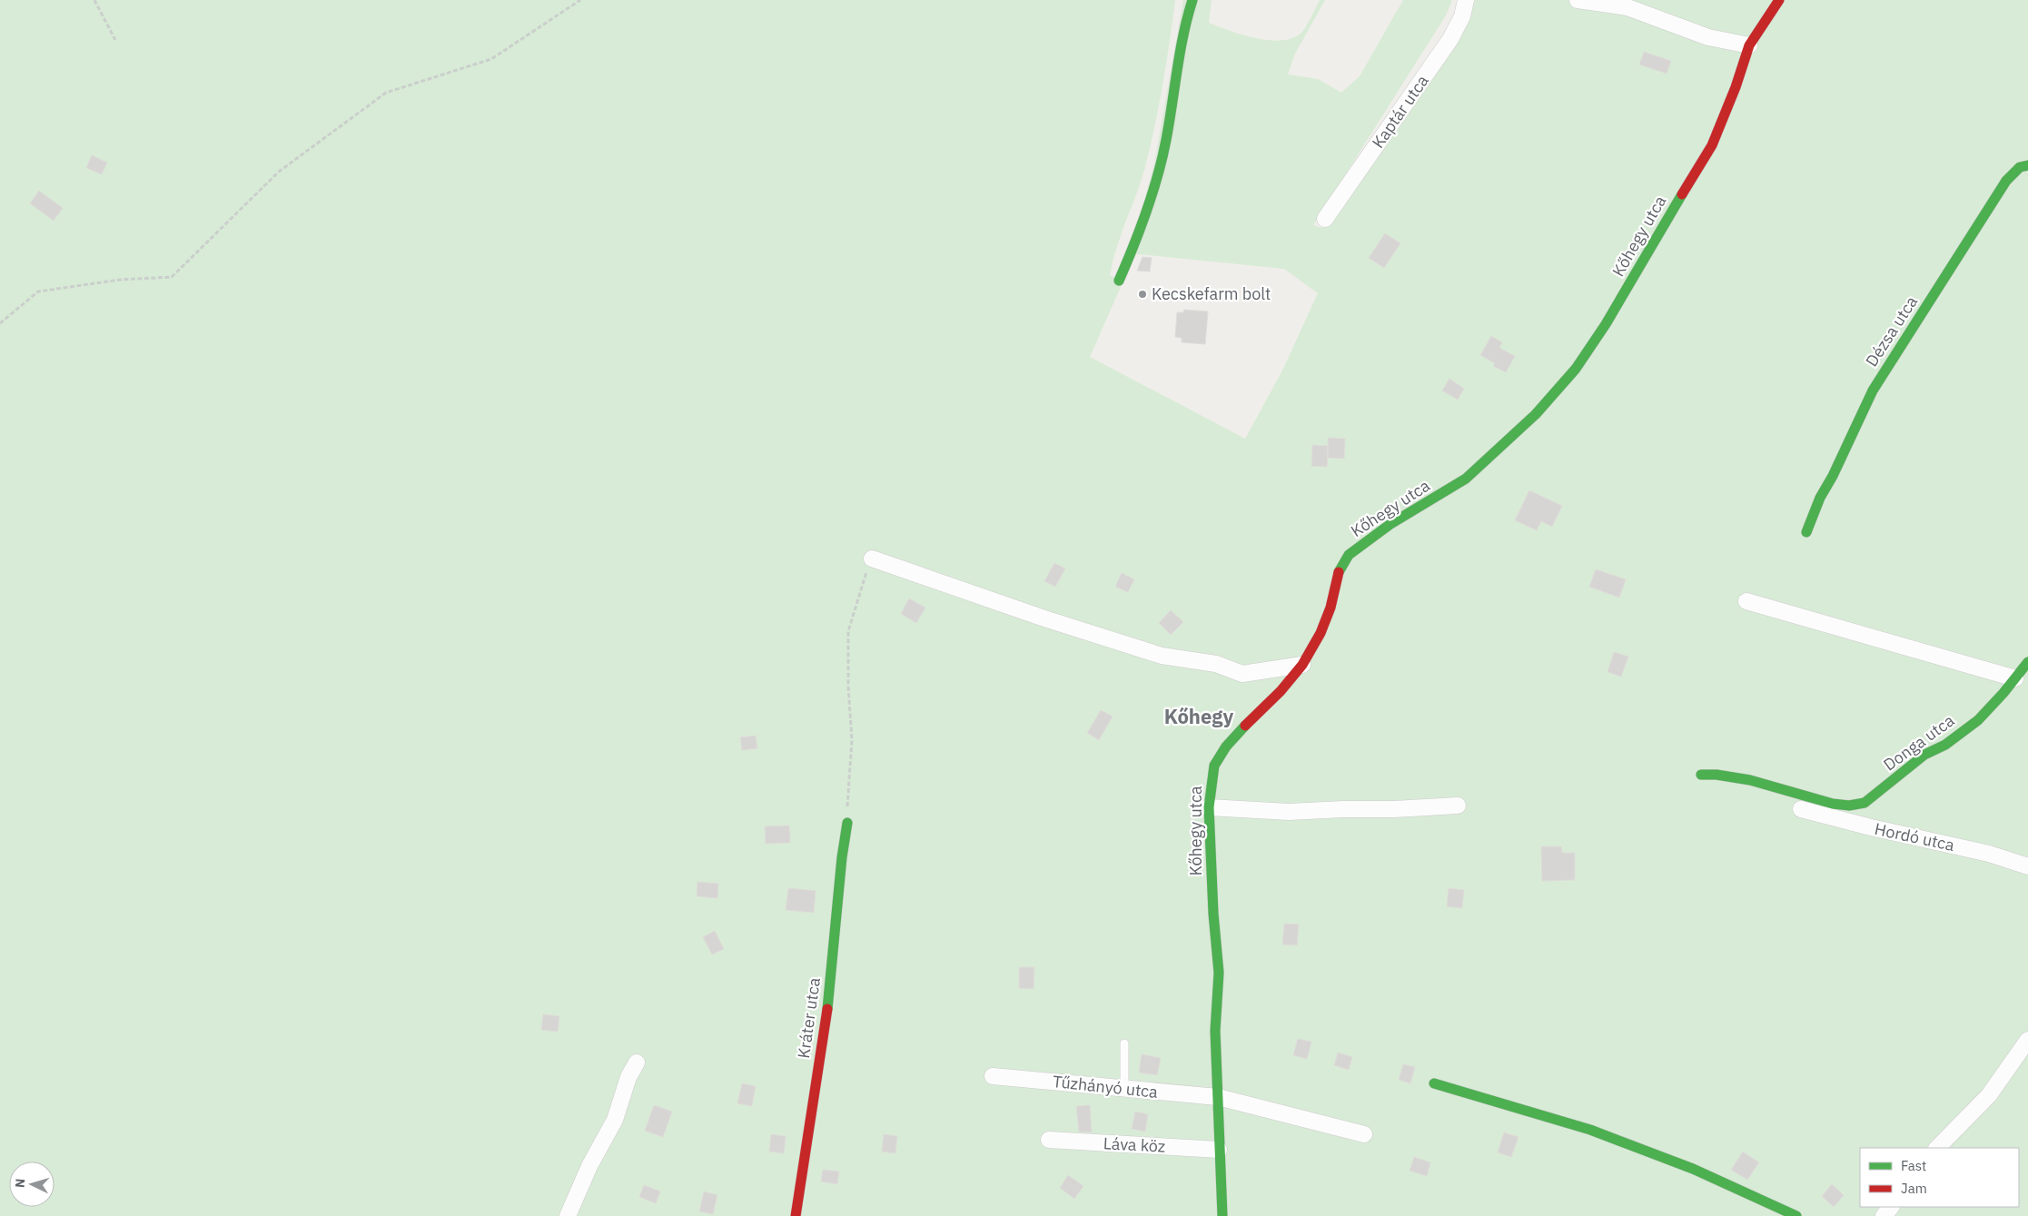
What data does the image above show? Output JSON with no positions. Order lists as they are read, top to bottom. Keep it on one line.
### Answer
{"streets":{"street":["Kaptár utca","Kőhegy utca","Dézsa utca","Donga utca","Hordó utca","Kráter utca","Tűzhányó utca","Láva köz"]},"crossings":[["Kőhegy utca","Tűzhányó utca"],["Kőhegy utca","Láva köz"],["Donga utca","Hordó utca"]],"districts":["Kőhegy"],"places":["Kecskefarm bolt"],"legend":["Fast","Jam"],"north":"left"}
